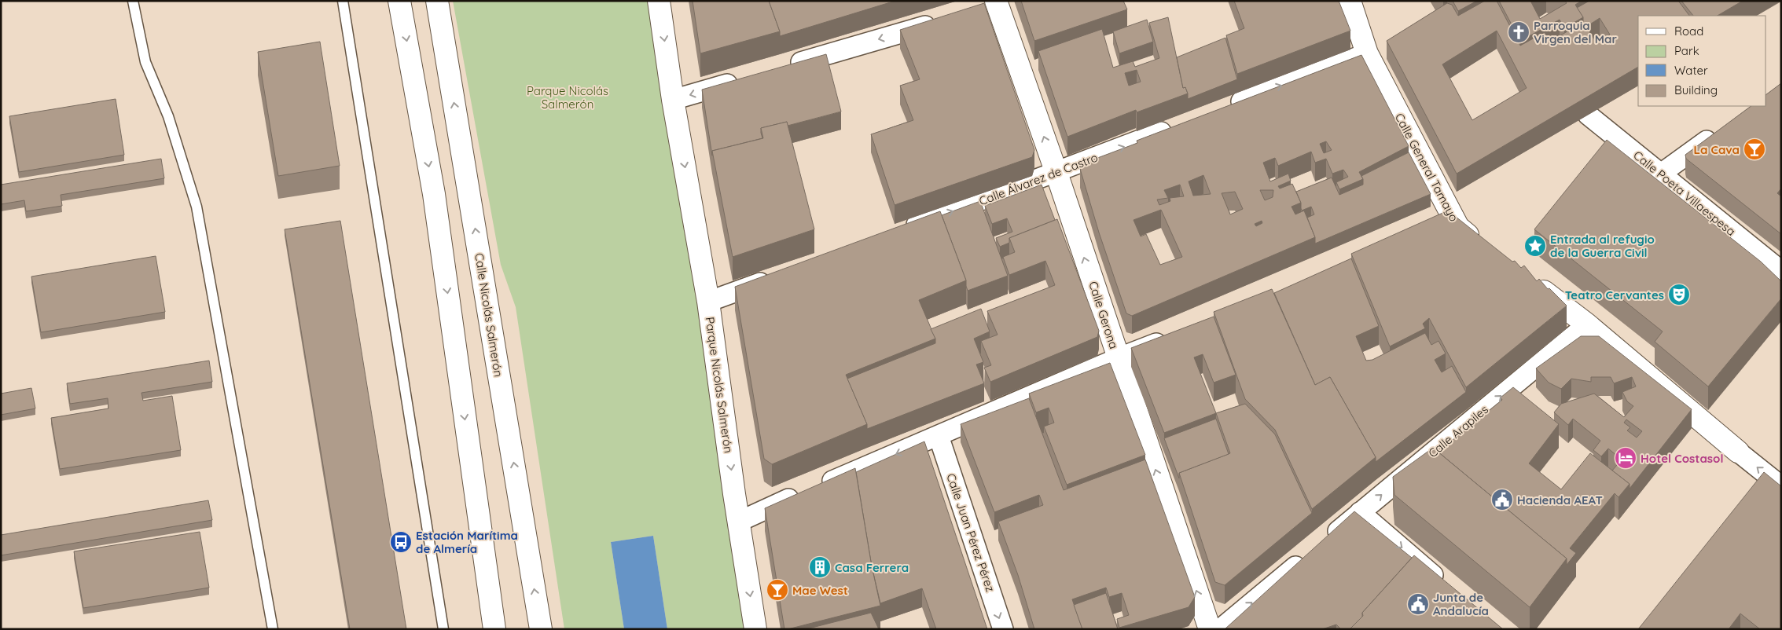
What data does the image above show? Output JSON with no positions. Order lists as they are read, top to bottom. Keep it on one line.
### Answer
{"streets":{"main road":["Calle General Tamayo","Calle Nicolás Salmerón","Calle Gerona","Parque Nicolás Salmerón"],"street":["Calle Álvarez de Castro","Calle Poeta Villaespesa","Calle Arapiles","Calle Juan Pérez Pérez"]},"crossings":[["Calle Álvarez de Castro","Calle Gerona"]],"one_way":["Calle Álvarez de Castro","Calle Gerona","Parque Nicolás Salmerón","Calle Arapiles","Calle Juan Pérez Pérez"],"parks":["Parque Nicolás Salmerón"],"places":{"church":["Parroquia Virgen del Mar"],"bar":["La Cava","Mae West"],"place":["Entrada al refugio de la Guerra Civil"],"theatre":["Teatro Cervantes"],"hotel":["Hotel Costasol"],"public building":["Hacienda AEAT","Junta de Andalucía"],"bus stop":["Estación Marítima de Almería"],"building":["Casa Ferrera"]},"legend":["Road","Park","Water","Building"]}
